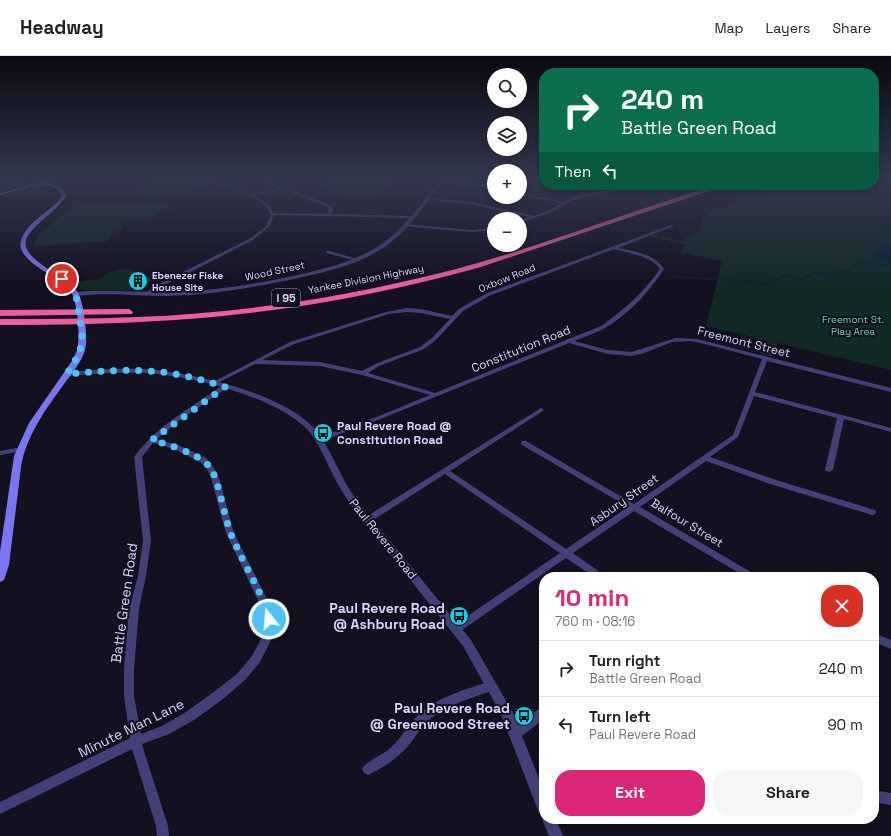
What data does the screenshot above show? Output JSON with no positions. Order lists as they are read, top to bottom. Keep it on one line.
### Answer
{"streets":{"highway":["Yankee Division Highway","I 95"],"street":["Wood Street","Oxbow Road","Freemont Street","Constitution Road","Asbury Street","Balfour Street","Paul Revere Road","Battle Green Road","Minute Man Lane"]},"crossings":[["Oxbow Road","Constitution Road"],["Freemont Street","Constitution Road"],["Freemont Street","Asbury Street"],["Constitution Road","Paul Revere Road"],["Asbury Street","Balfour Street"],["Asbury Street","Paul Revere Road"],["Paul Revere Road","Battle Green Road"],["Battle Green Road","Minute Man Lane"]],"parks":["Freemont St. Play Area"],"places":{"building":["Ebenezer Fiske House Site"],"bus stop":["Paul Revere Road @ Constitution Road","Paul Revere Road @ Ashbury Road","Paul Revere Road @ Greenwood Street"]},"page":{"header":"Headway","nav":["Map","Layers","Share"],"map_buttons":["+","−"],"turn":["240 m","Battle Green Road"],"then":"Then","heading":["10 min","760 m · 08:16"],"list":[{"name":"Turn right","note":"Battle Green Road","value":"240 m"},{"name":"Turn left","note":"Paul Revere Road","value":"90 m"}],"buttons":["Exit","Share"]}}
